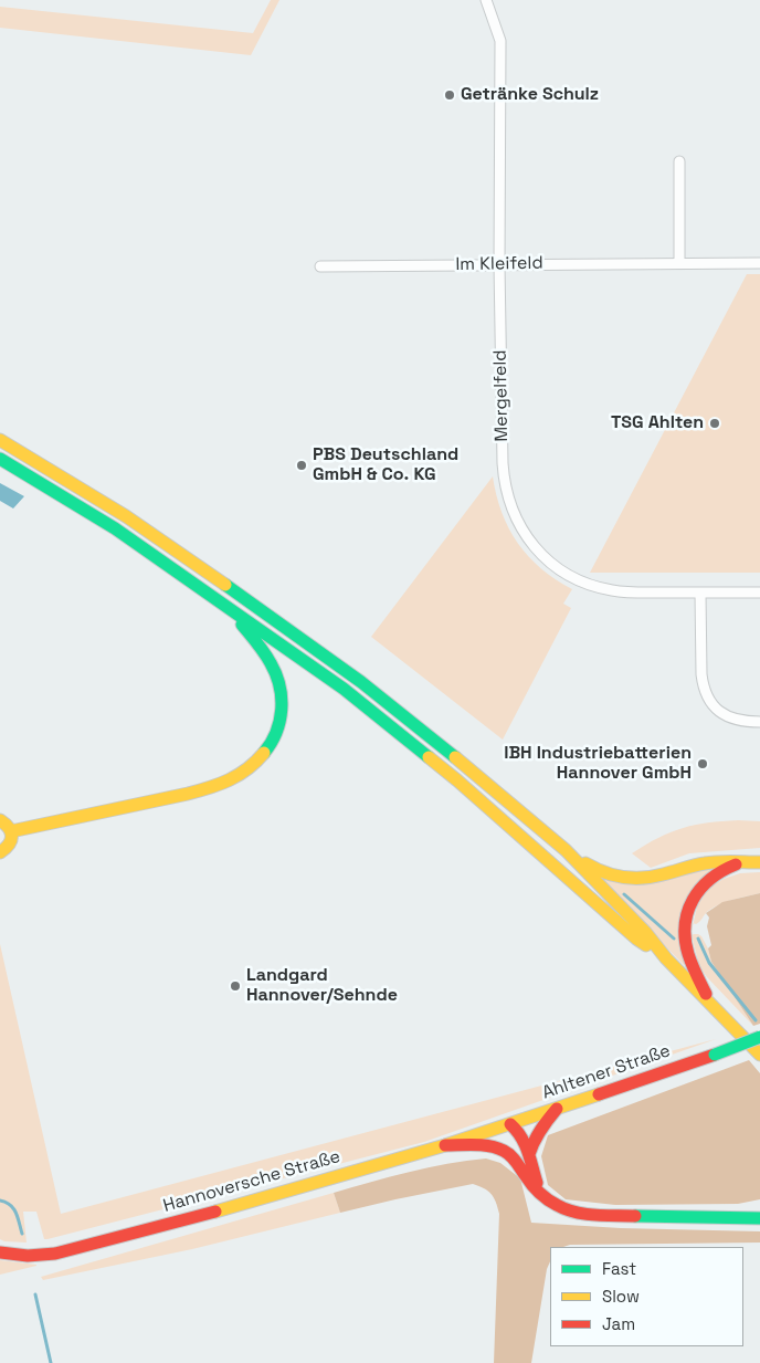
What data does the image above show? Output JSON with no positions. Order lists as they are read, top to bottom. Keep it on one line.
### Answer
{"streets":{"main road":["Ahltener Straße","Hannoversche Straße"],"street":["Im Kleifeld","Mergelfeld"]},"crossings":[["Im Kleifeld","Mergelfeld"],["Ahltener Straße","Hannoversche Straße"]],"places":["Getränke Schulz","TSG Ahlten","PBS Deutschland GmbH & Co. KG","IBH Industriebatterien Hannover GmbH","Landgard Hannover/Sehnde"],"legend":["Fast","Slow","Jam"]}
